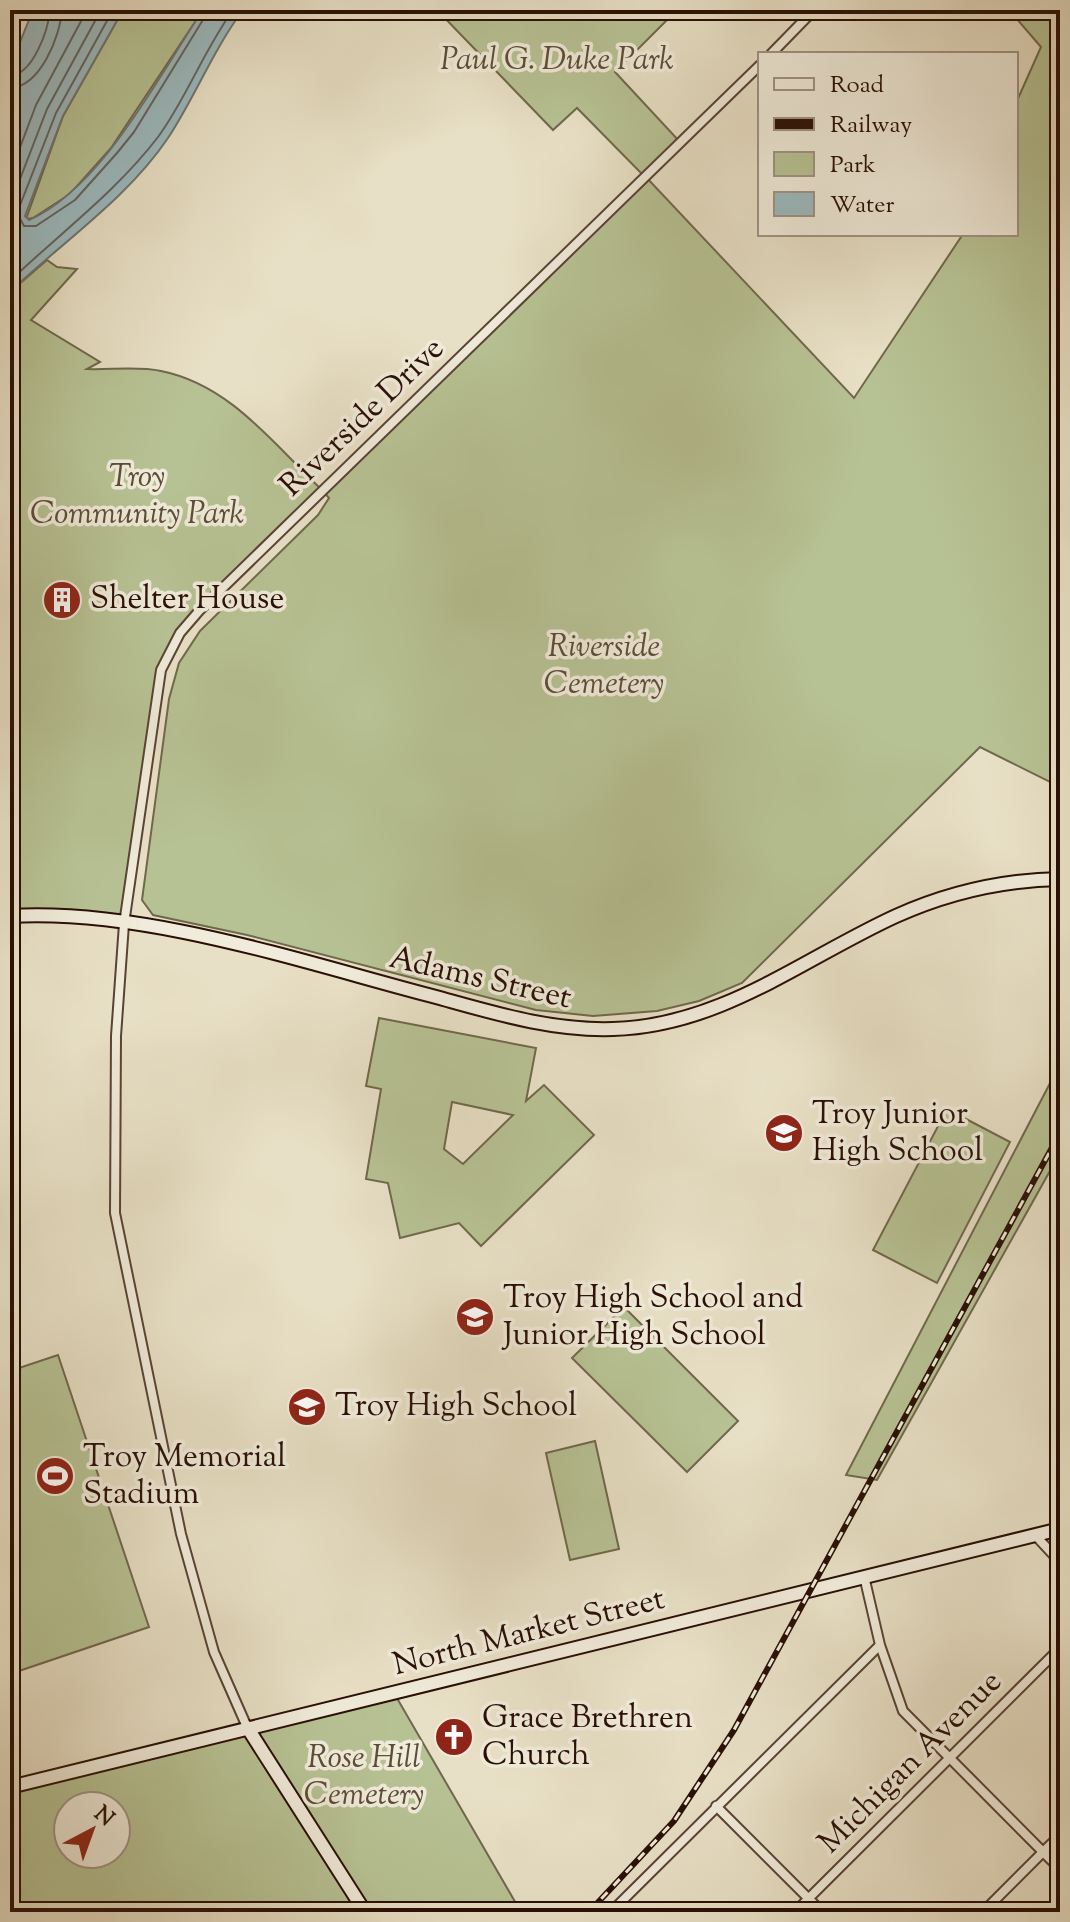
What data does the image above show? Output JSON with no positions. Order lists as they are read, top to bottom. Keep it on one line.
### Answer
{"streets":{"street":["Riverside Drive","Adams Street","North Market Street","Michigan Avenue"]},"crossings":[["Riverside Drive","Adams Street"],["Riverside Drive","North Market Street"]],"parks":["Paul G. Duke Park","Troy Community Park","Riverside Cemetery","Rose Hill Cemetery"],"places":{"building":["Shelter House"],"school or university":["Troy Junior High School","Troy High School and Junior High School","Troy High School"],"sports":["Troy Memorial Stadium"],"church":["Grace Brethren Church"]},"legend":["Road","Railway","Park","Water"],"north":"top right"}
